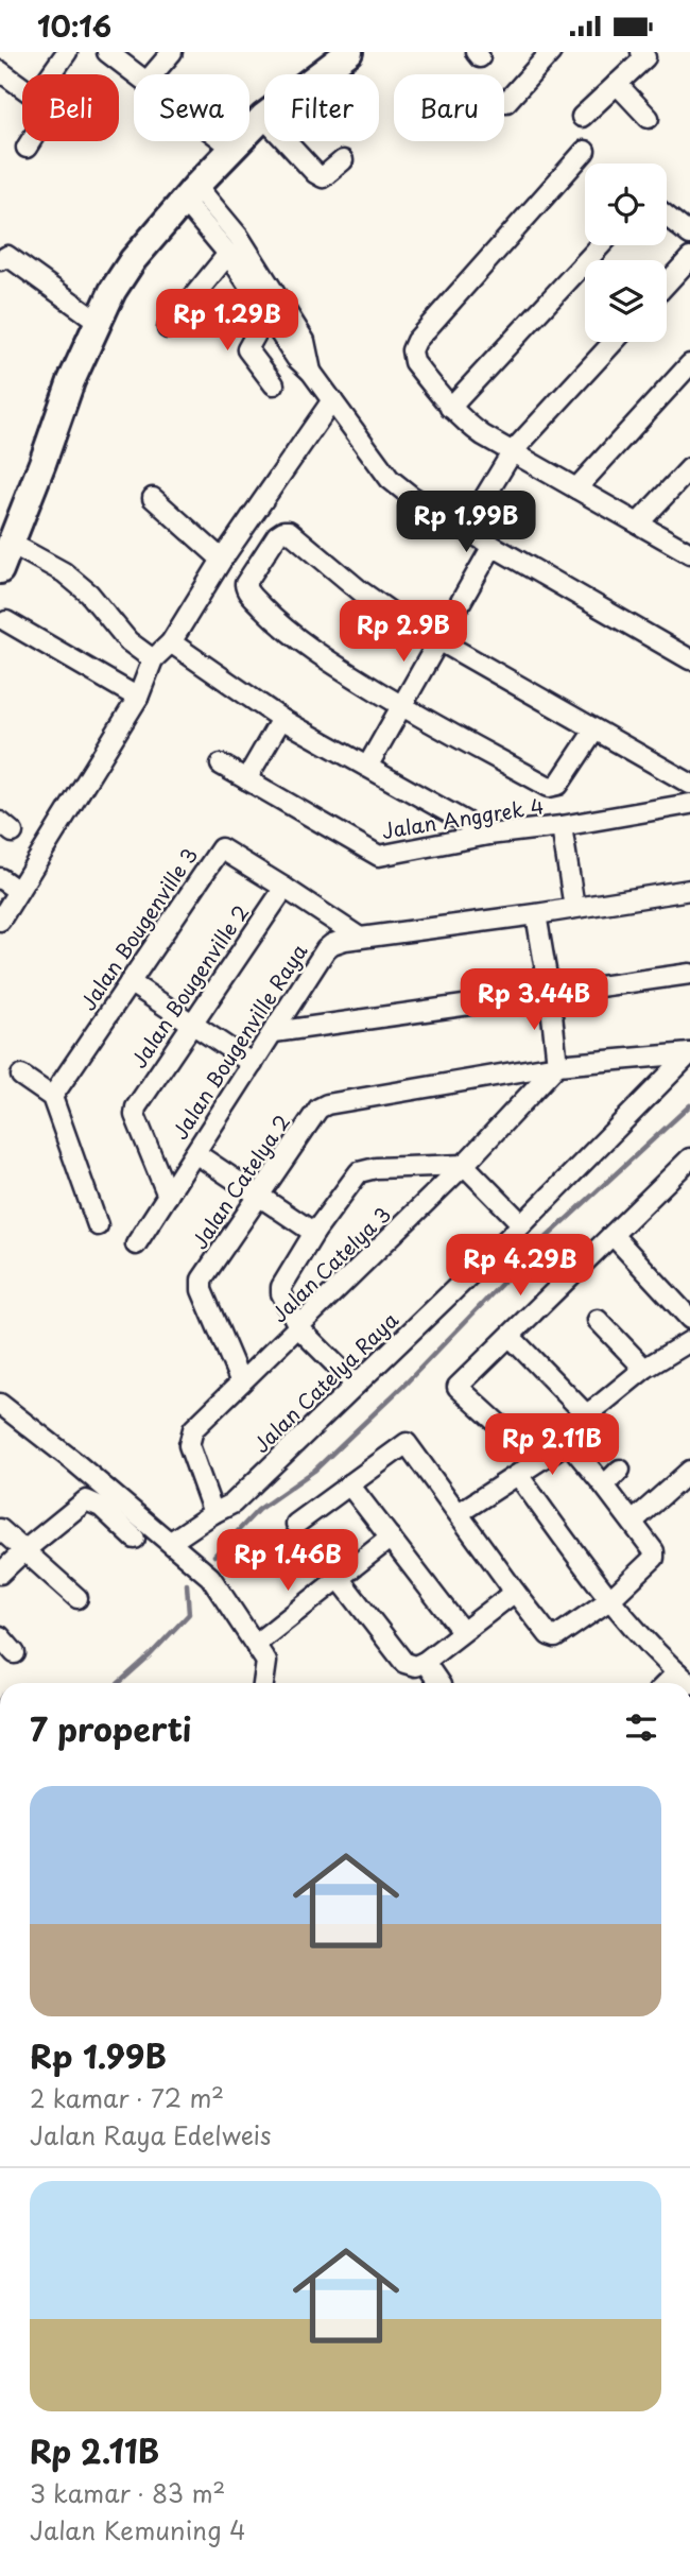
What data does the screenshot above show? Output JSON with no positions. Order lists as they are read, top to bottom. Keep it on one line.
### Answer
{"streets":{"street":["Jalan Anggrek 4","Jalan Bougenville 3","Jalan Bougenville 2","Jalan Bougenville Raya","Jalan Catelya 2","Jalan Catelya 3","Jalan Catelya Raya"]},"crossings":[["Jalan Bougenville 3","Jalan Bougenville 2"],["Jalan Bougenville 2","Jalan Bougenville Raya"],["Jalan Catelya 2","Jalan Catelya 3"],["Jalan Catelya 2","Jalan Catelya Raya"],["Jalan Catelya 3","Jalan Catelya Raya"]],"page":{"status":"10:16","chip":["Beli","Sewa","Filter","Baru"],"price":["Rp 1.29B","Rp 1.99B","Rp 2.9B","Rp 3.44B","Rp 4.29B","Rp 2.11B","Rp 1.46B"],"heading":"7 properti","list":[{"name":"Rp 1.99B","note":"2 kamar · 72 m² · Jalan Raya Edelweis"},{"name":"Rp 2.11B","note":"3 kamar · 83 m² · Jalan Kemuning 4"}]}}
